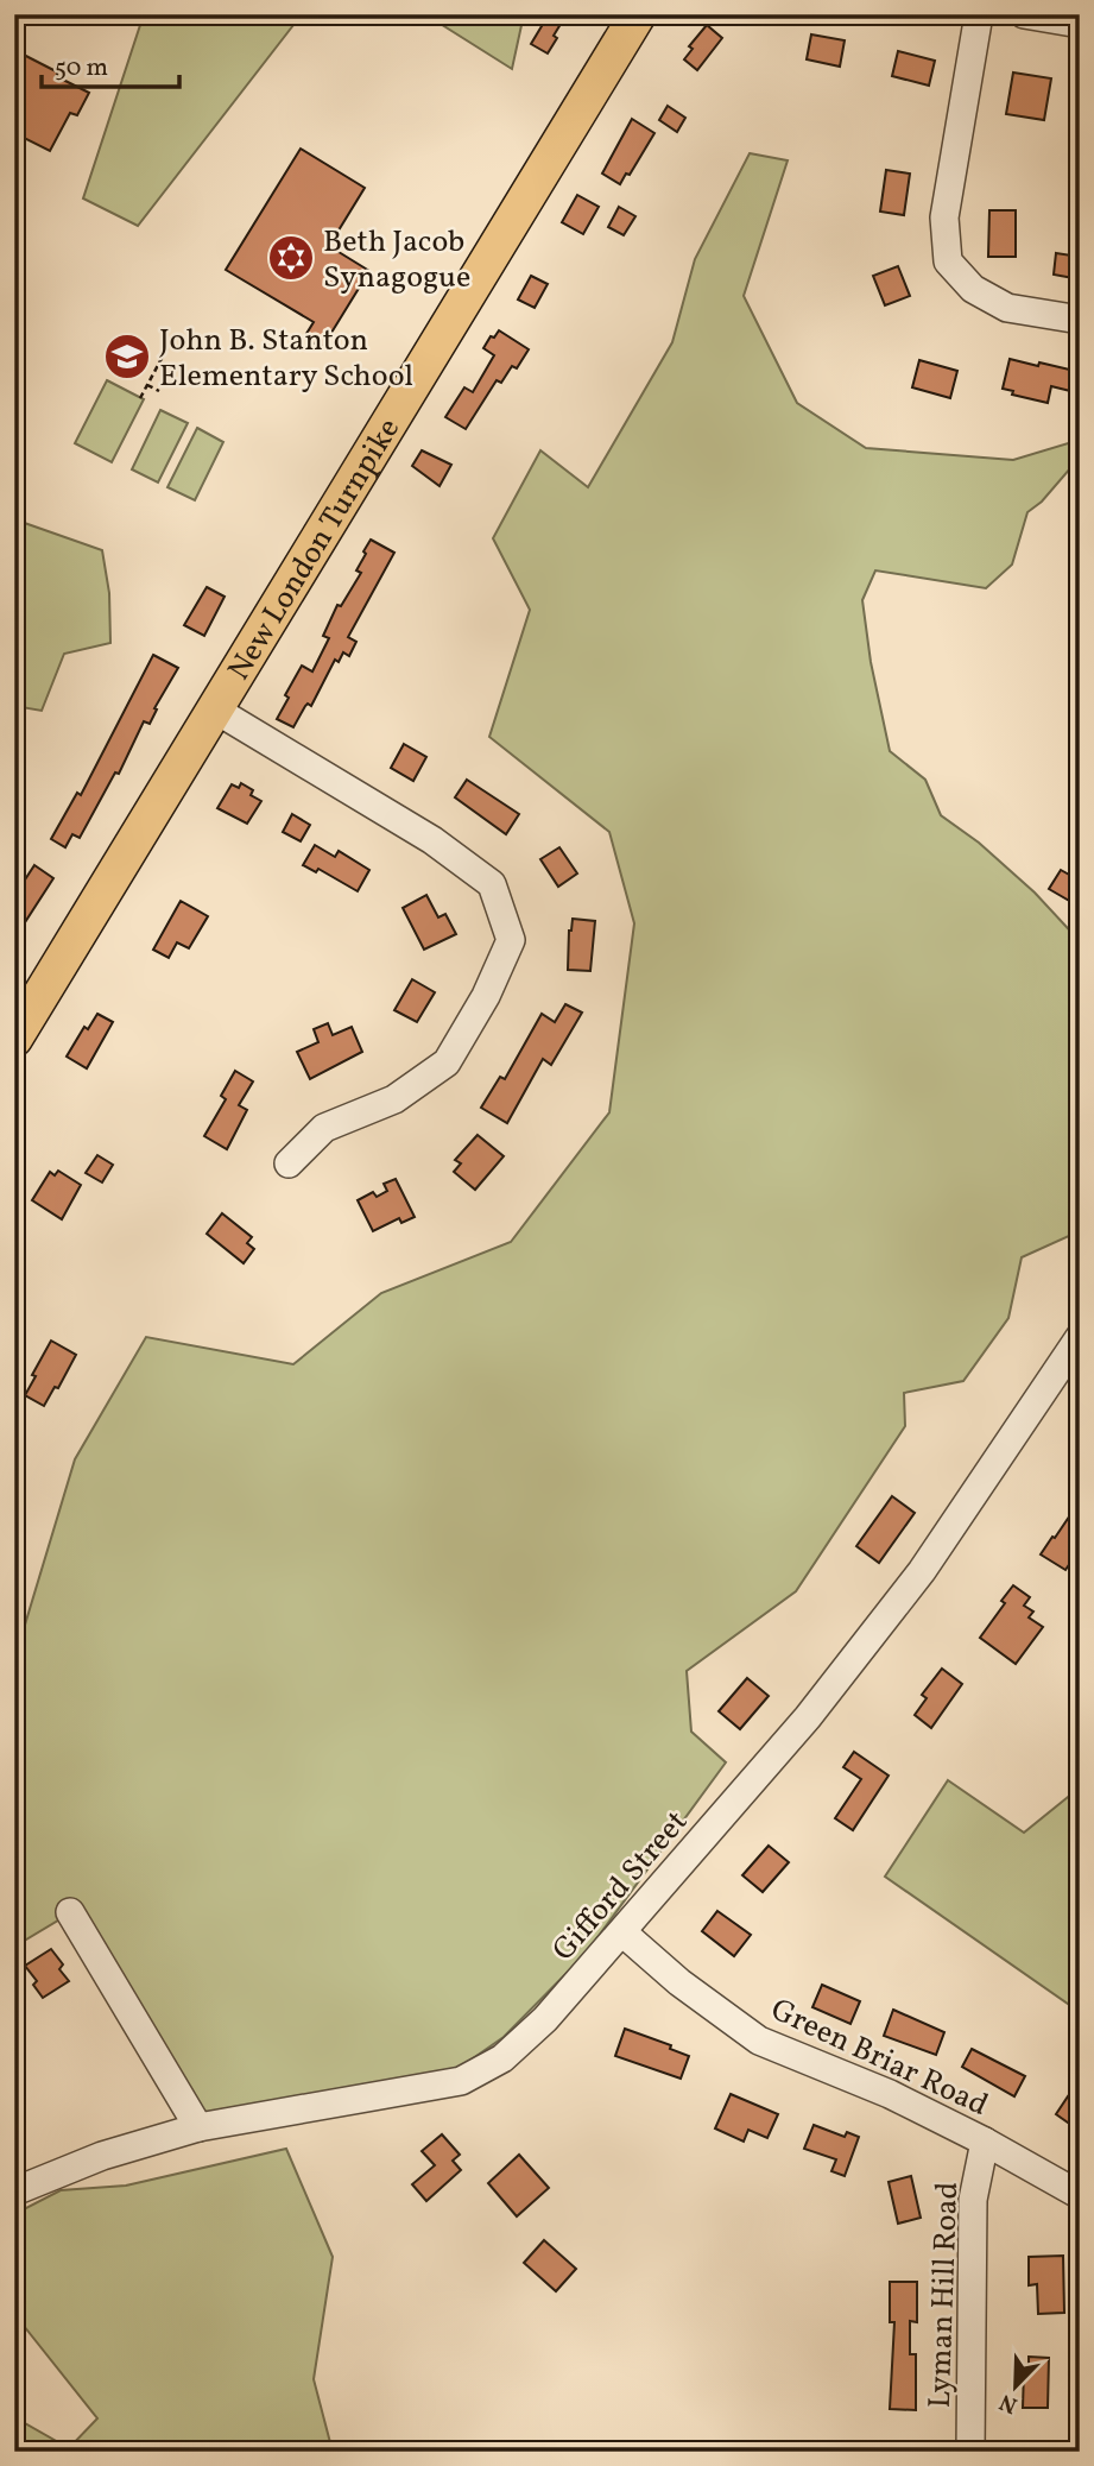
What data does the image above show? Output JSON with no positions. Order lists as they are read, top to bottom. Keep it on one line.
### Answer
{"streets":{"main road":["New London Turnpike"],"street":["Gifford Street","Green Briar Road","Lyman Hill Road"]},"crossings":[["Gifford Street","Green Briar Road"],["Green Briar Road","Lyman Hill Road"]],"places":{"synagogue":["Beth Jacob Synagogue"],"school or university":["John B. Stanton Elementary School"]},"scale_bar":"50 m","north":"bottom left"}
